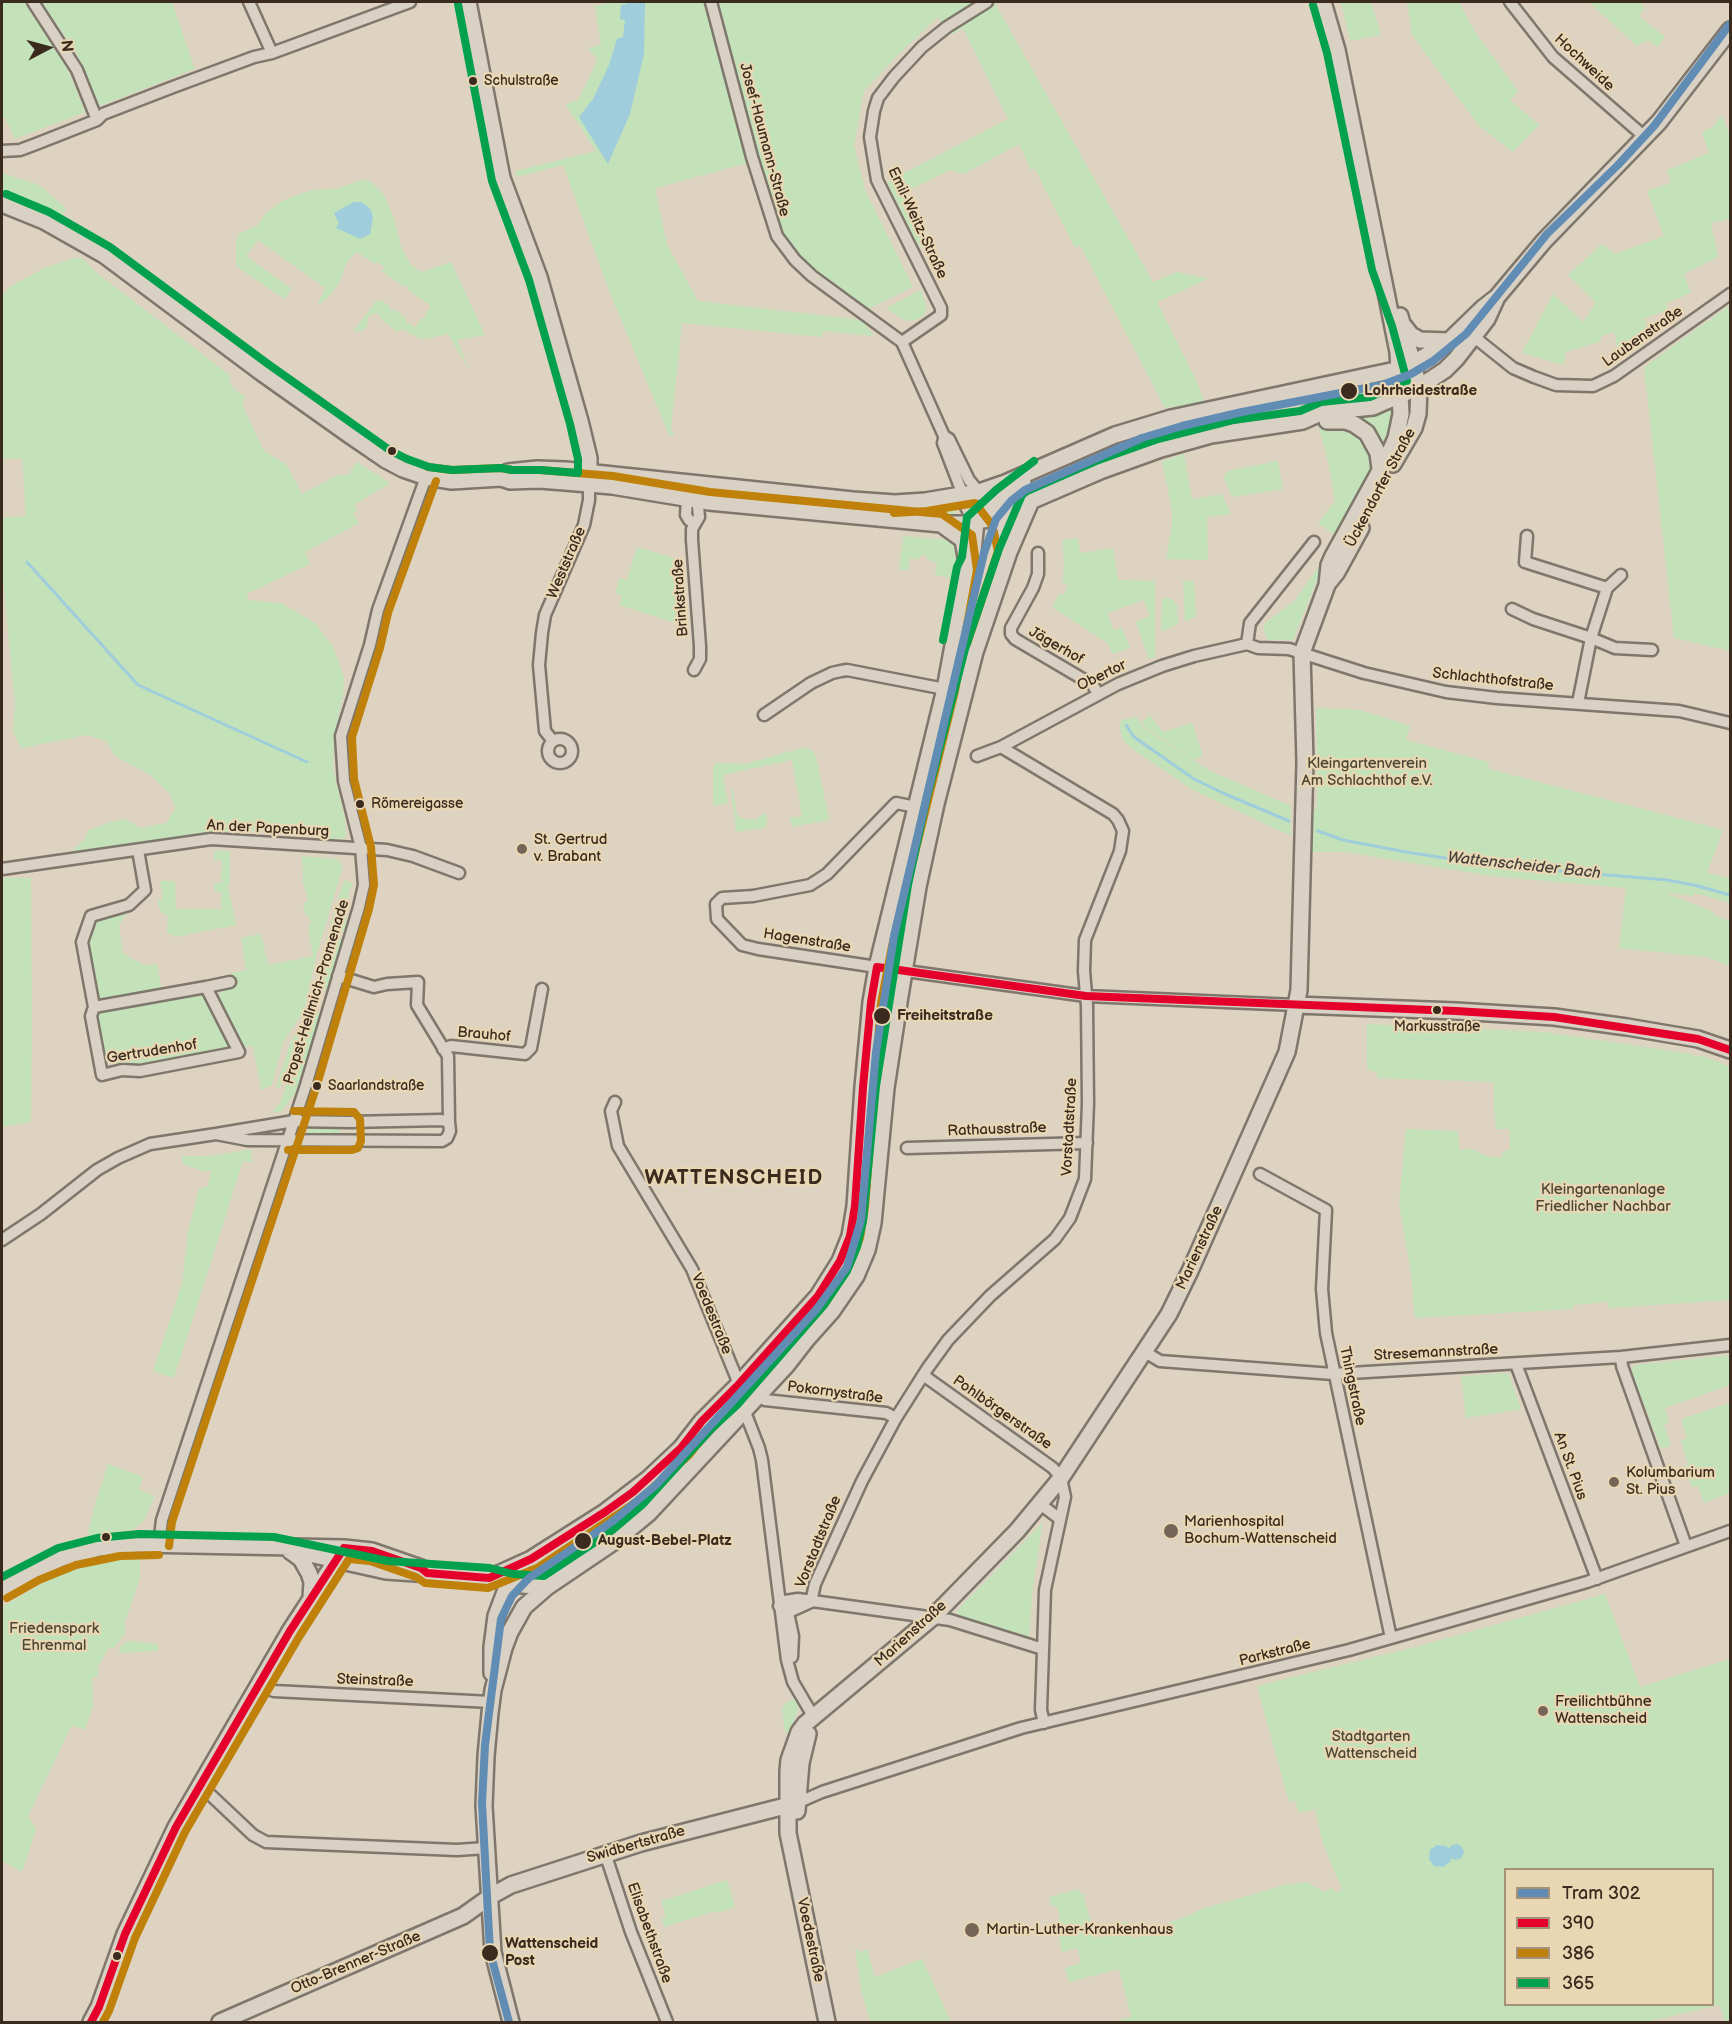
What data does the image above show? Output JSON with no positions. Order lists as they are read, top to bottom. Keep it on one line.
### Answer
{"streets":{"street":["Hochweide","Josef-Haumann-Straße","Emil-Weitz-Straße","Laubenstraße","Ückendorfer Straße","Weststraße","Brinkstraße","Jägerhof","Obertor","Schlachthofstraße","An der Papenburg","Hagenstraße","Propst-Hellmich-Promenade","Brauhof","Gertrudenhof","Vorstadtstraße","Rathausstraße","Marienstraße","Voedestraße","Stresemannstraße","Thingstraße","Pokornystraße","Pohlbörgerstraße","An St. Pius","Parkstraße","Steinstraße","Swidbertstraße","Elisabethstraße","Otto-Brenner-Straße"]},"crossings":[["Josef-Haumann-Straße","Emil-Weitz-Straße"],["Ückendorfer Straße","Obertor"],["Ückendorfer Straße","Schlachthofstraße"],["Ückendorfer Straße","Marienstraße"],["Jägerhof","Obertor"],["Obertor","Schlachthofstraße"],["Obertor","Vorstadtstraße"],["Obertor","Marienstraße"],["Schlachthofstraße","Marienstraße"],["An der Papenburg","Propst-Hellmich-Promenade"],["An der Papenburg","Gertrudenhof"],["Hagenstraße","Vorstadtstraße"],["Hagenstraße","Marienstraße"],["Propst-Hellmich-Promenade","Brauhof"],["Vorstadtstraße","Rathausstraße"],["Vorstadtstraße","Pokornystraße"],["Vorstadtstraße","Pohlbörgerstraße"],["Marienstraße","Voedestraße"],["Marienstraße","Stresemannstraße"],["Marienstraße","Pohlbörgerstraße"],["Voedestraße","Pokornystraße"],["Voedestraße","Parkstraße"],["Voedestraße","Swidbertstraße"],["Stresemannstraße","Thingstraße"],["Stresemannstraße","An St. Pius"],["Thingstraße","Parkstraße"],["An St. Pius","Parkstraße"],["Parkstraße","Swidbertstraße"],["Swidbertstraße","Elisabethstraße"],["Swidbertstraße","Otto-Brenner-Straße"]],"districts":["WATTENSCHEID"],"water":["Wattenscheider Bach"],"parks":["Kleingartenverein Am Schlachthof e.V.","Kleingartenanlage Friedlicher Nachbar","Friedenspark Ehrenmal","Stadtgarten Wattenscheid"],"places":["Schulstraße","Lohrheidestraße","Römereigasse","St. Gertrud v. Brabant","Markusstraße","Freiheitstraße","Saarlandstraße","Kolumbarium St. Pius","Marienhospital Bochum-Wattenscheid","August-Bebel-Platz","Freilichtbühne Wattenscheid","Martin-Luther-Krankenhaus","Wattenscheid Post"],"lines":["transit line 365","tram line 302","transit line 386","transit line 390"],"legend":["Tram 302","390","386","365"],"north":"right"}
